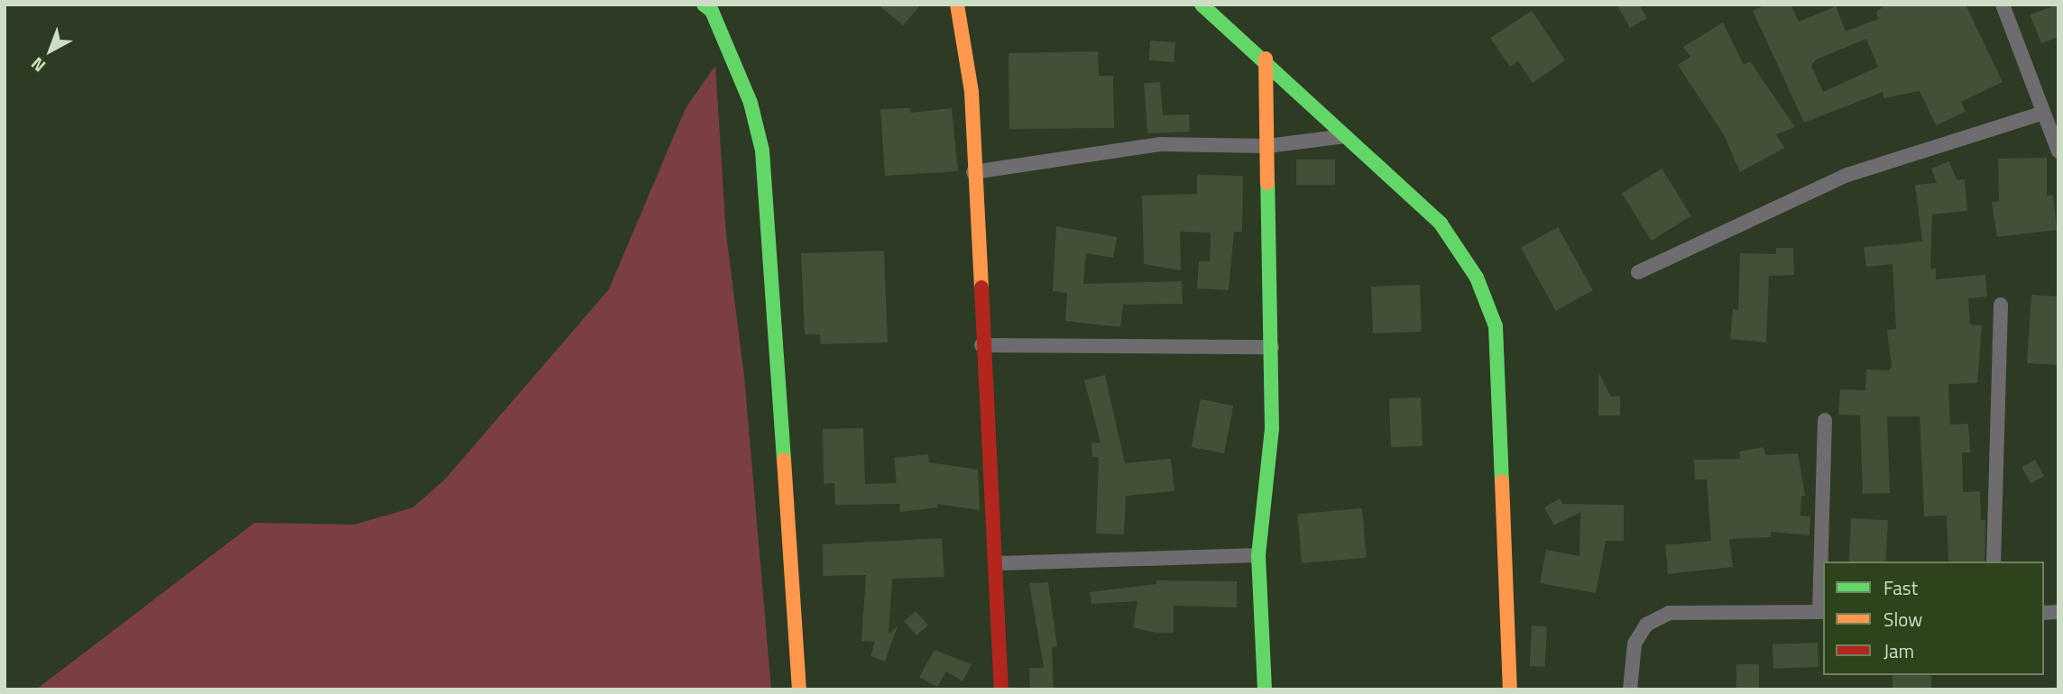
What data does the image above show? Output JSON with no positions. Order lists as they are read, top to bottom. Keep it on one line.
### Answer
{"legend":["Fast","Slow","Jam"],"north":"bottom left"}
